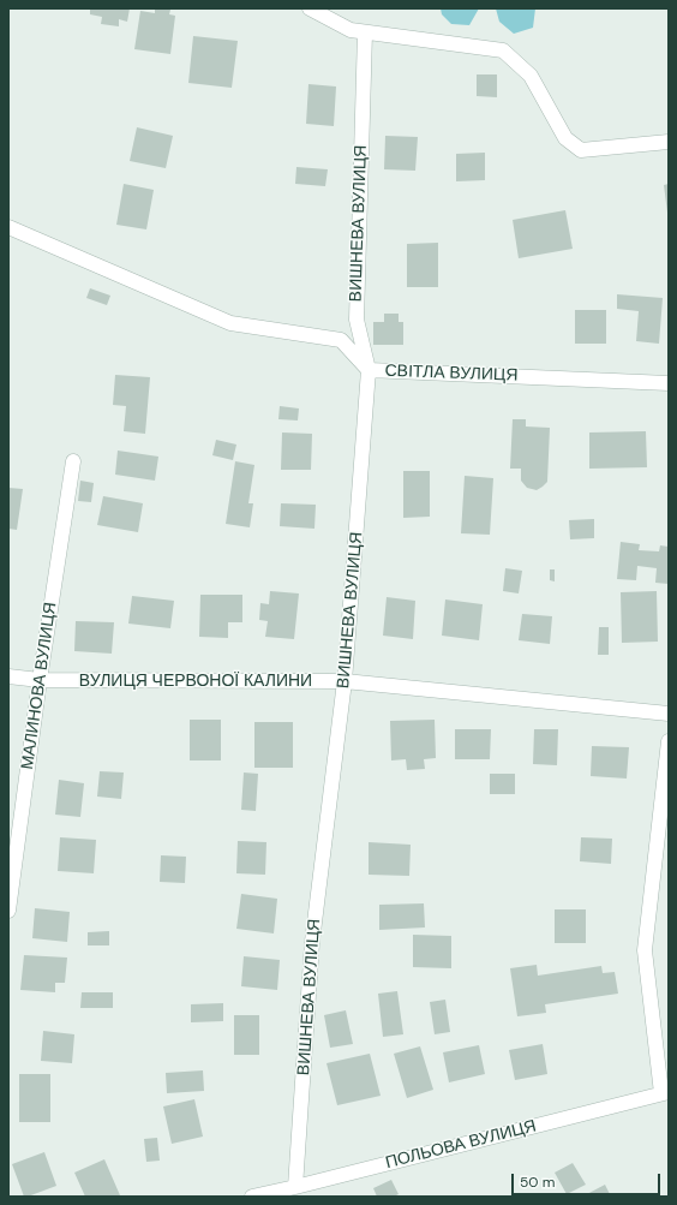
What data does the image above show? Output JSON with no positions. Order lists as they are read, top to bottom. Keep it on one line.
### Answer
{"streets":{"street":["ВИШНЕВА ВУЛИЦЯ","СВІТЛА ВУЛИЦЯ","ВУЛИЦЯ ЧЕРВОНОЇ КАЛИНИ","МАЛИНОВА ВУЛИЦЯ","ПОЛЬОВА ВУЛИЦЯ"]},"crossings":[["ВИШНЕВА ВУЛИЦЯ","СВІТЛА ВУЛИЦЯ"],["ВИШНЕВА ВУЛИЦЯ","ВУЛИЦЯ ЧЕРВОНОЇ КАЛИНИ"],["ВИШНЕВА ВУЛИЦЯ","ПОЛЬОВА ВУЛИЦЯ"],["ВУЛИЦЯ ЧЕРВОНОЇ КАЛИНИ","МАЛИНОВА ВУЛИЦЯ"]],"scale_bar":"50 m"}
